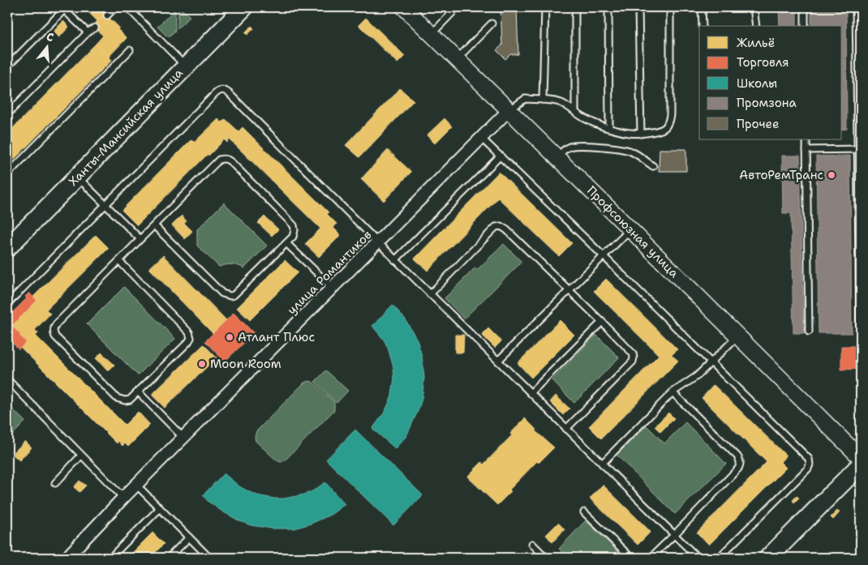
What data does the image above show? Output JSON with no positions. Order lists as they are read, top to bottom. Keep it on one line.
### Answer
{"streets":{"main road":["Ханты-Мансийская улица","Профсоюзная улица"],"street":["улица Романтиков"]},"crossings":[["Профсоюзная улица","улица Романтиков"]],"places":["АвтоРемТранс","Атлант Плюс","Moon Room"],"legend":["Жильё","Торговля","Школы","Промзона","Прочее"],"north":"top"}
